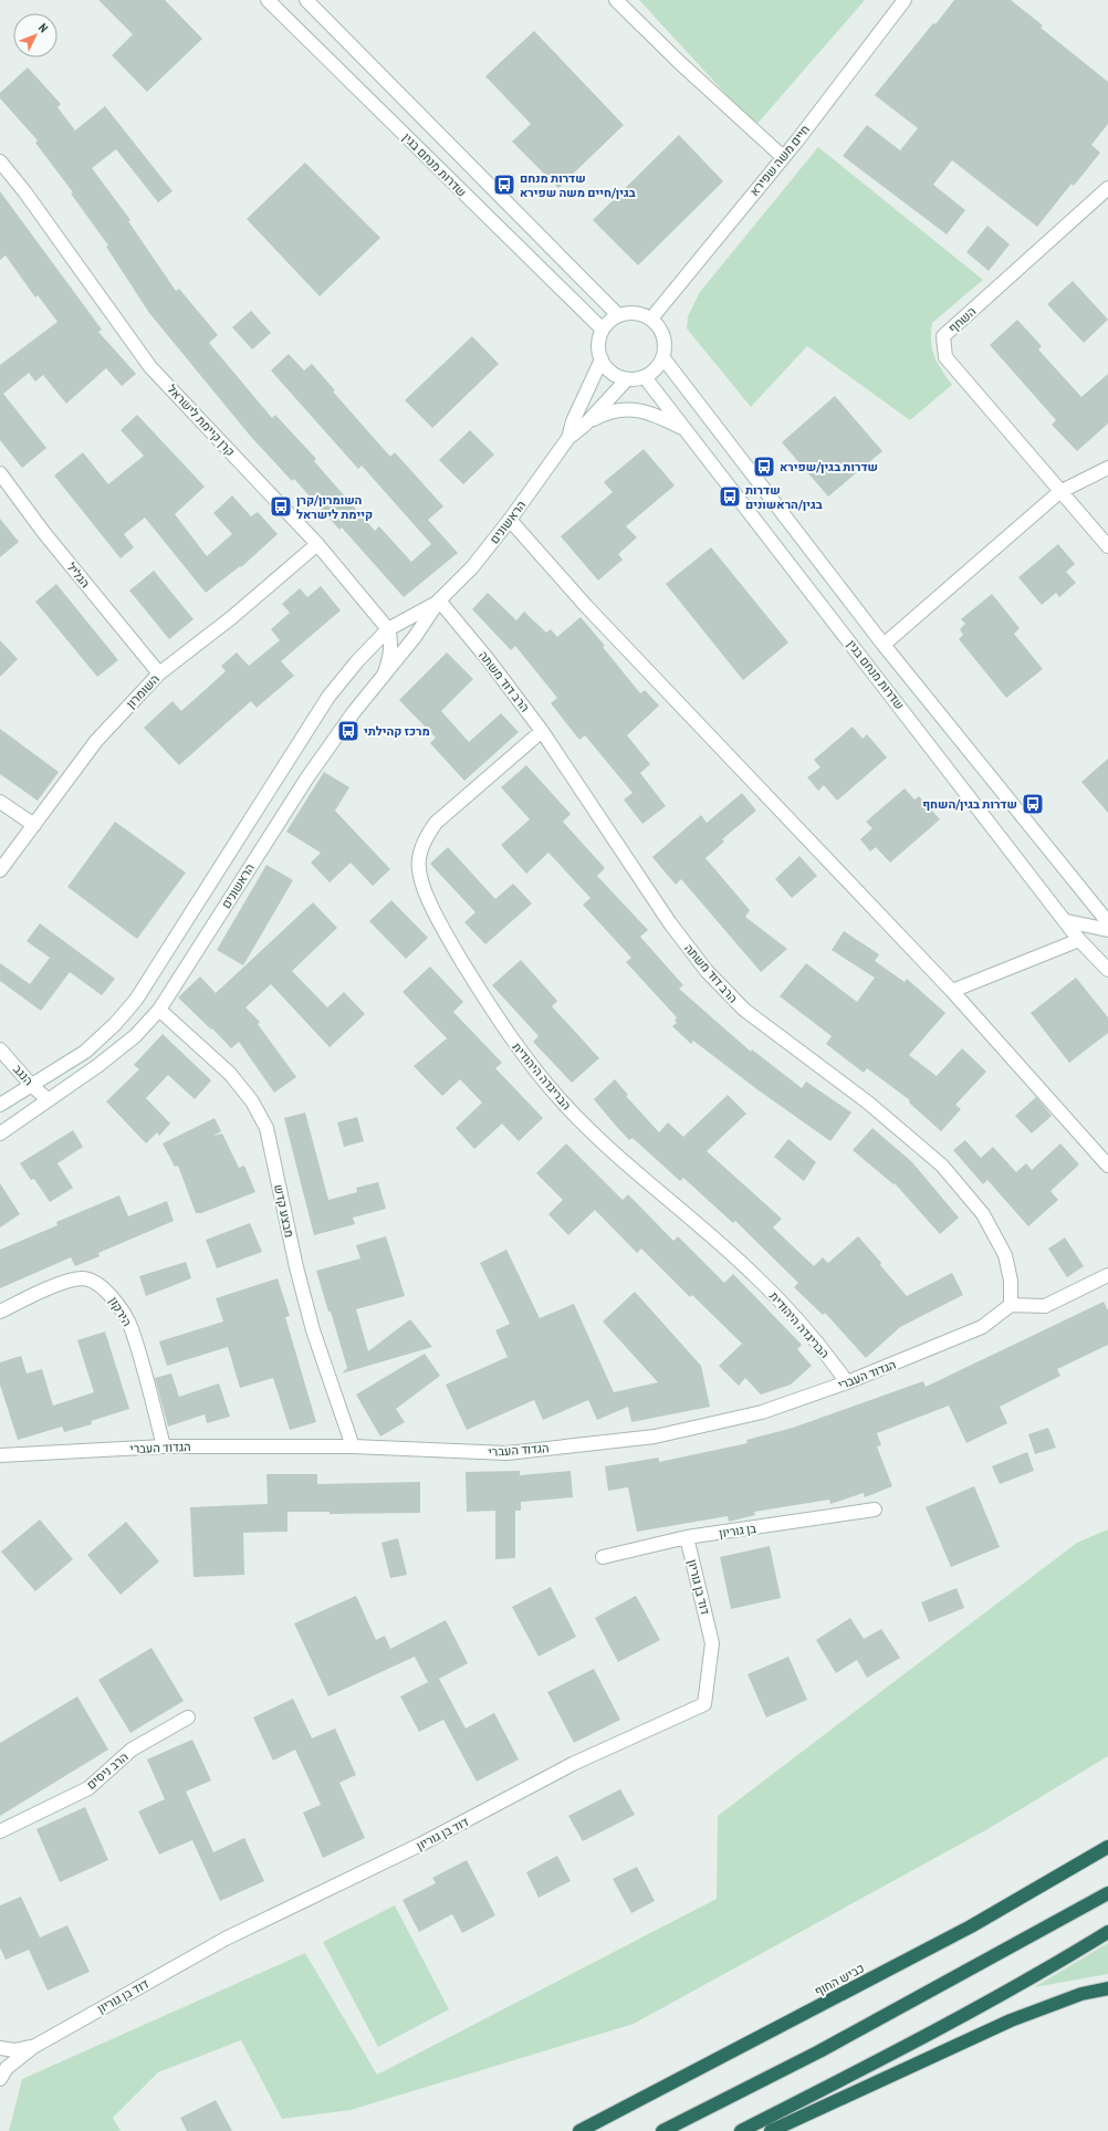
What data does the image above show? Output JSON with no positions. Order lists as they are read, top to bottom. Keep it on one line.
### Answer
{"streets":{"highway":["כביש החוף"],"street":["חיים משה שפירא","שדרות מנחם בגין","השחף","קרן קיימת לישראל","הראשונים","הגליל","הרב דוד משתה","השומרון","הנגב","הבריגדה היהודית","מבצע קדש","הירקון","הגדוד העברי","בן גוריון","דוד בן גוריון","הרב ניסים"]},"crossings":[["חיים משה שפירא","שדרות מנחם בגין"],["חיים משה שפירא","הראשונים"],["שדרות מנחם בגין","הראשונים"],["קרן קיימת לישראל","הראשונים"],["קרן קיימת לישראל","השומרון"],["הראשונים","הרב דוד משתה"],["הראשונים","הנגב"],["הראשונים","מבצע קדש"],["הגליל","השומרון"],["הרב דוד משתה","הבריגדה היהודית"],["הרב דוד משתה","הגדוד העברי"],["הבריגדה היהודית","הגדוד העברי"],["מבצע קדש","הגדוד העברי"],["הירקון","הגדוד העברי"],["בן גוריון","דוד בן גוריון"]],"places":{"bus stop":["שדרות מנחם בגין/חיים משה שפירא","שדרות בגין/שפירא","שדרות בגין/הראשונים","השומרון/קרן קיימת לישראל","מרכז קהילתי","שדרות בגין/השחף"]},"north":"top right"}
